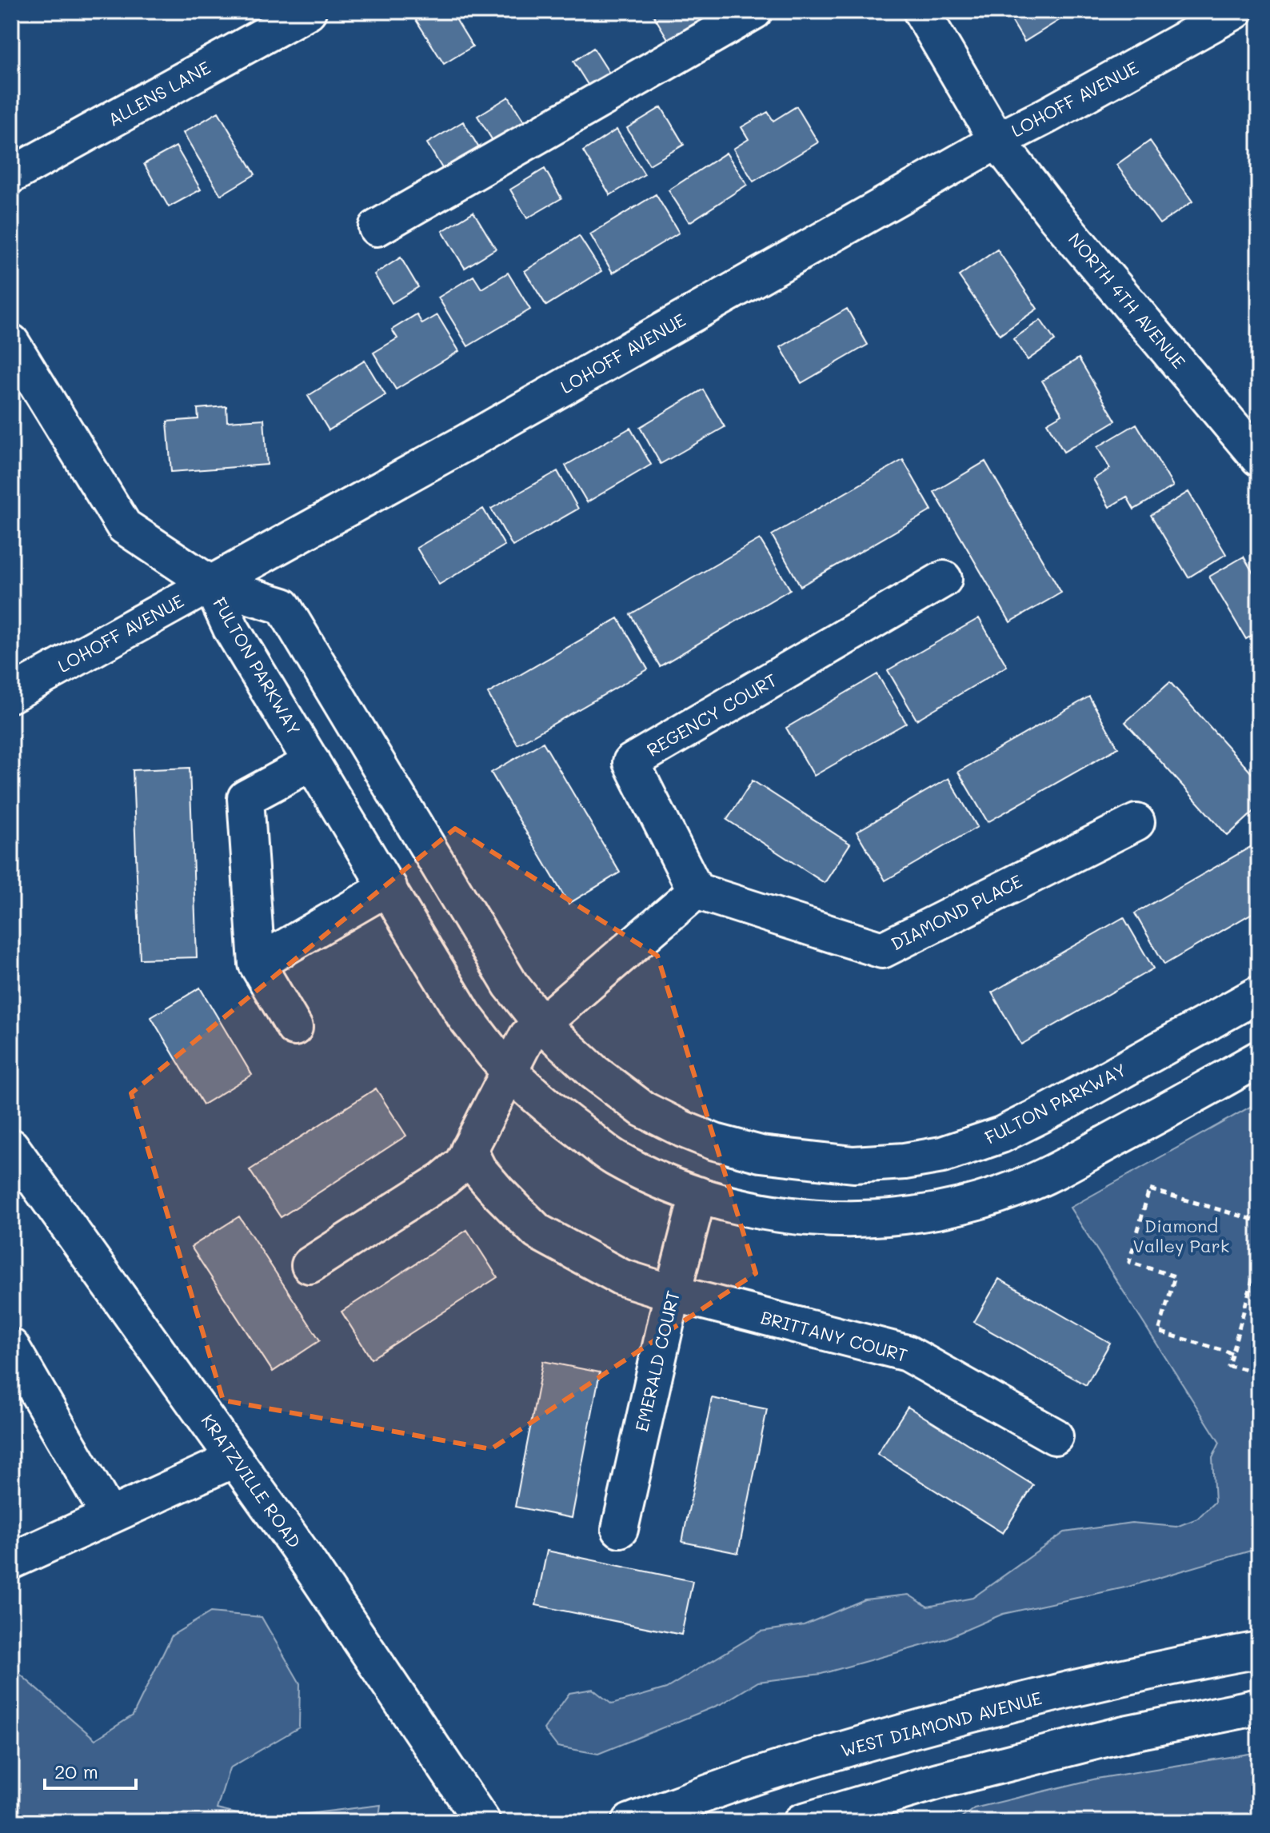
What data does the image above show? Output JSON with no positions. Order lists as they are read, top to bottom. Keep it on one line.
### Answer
{"streets":{"street":["ALLENS LANE","LOHOFF AVENUE","NORTH 4TH AVENUE","FULTON PARKWAY","REGENCY COURT","DIAMOND PLACE","BRITTANY COURT","EMERALD COURT","KRATZVILLE ROAD","WEST DIAMOND AVENUE"]},"crossings":[["LOHOFF AVENUE","NORTH 4TH AVENUE"],["LOHOFF AVENUE","FULTON PARKWAY"],["FULTON PARKWAY","EMERALD COURT"],["REGENCY COURT","DIAMOND PLACE"],["BRITTANY COURT","EMERALD COURT"]],"parks":["Diamond Valley Park"],"scale_bar":"20 m"}
